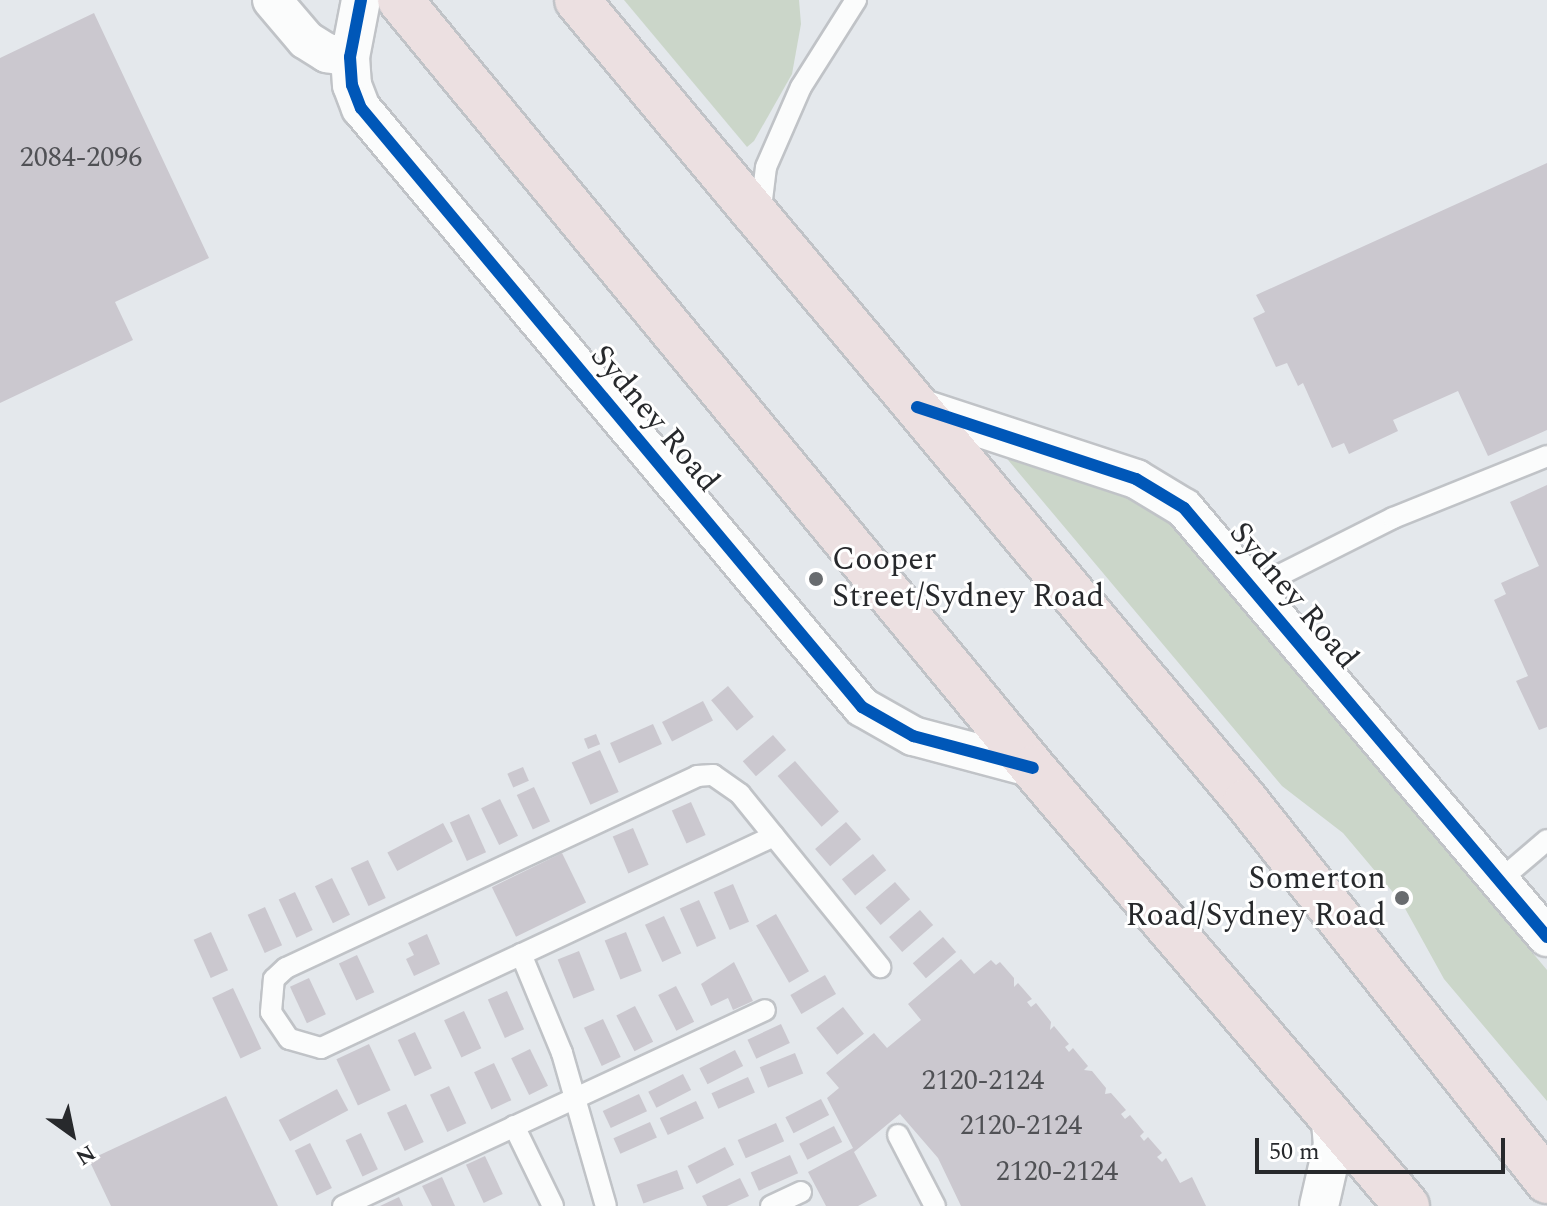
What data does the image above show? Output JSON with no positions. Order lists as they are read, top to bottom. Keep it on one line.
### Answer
{"streets":{"street":["Sydney Road"]},"places":["Cooper Street/Sydney Road","Somerton Road/Sydney Road"],"house_numbers":["2084-2096","2120-2124","2120-2124","2120-2124"],"scale_bar":"50 m","north":"bottom right"}
